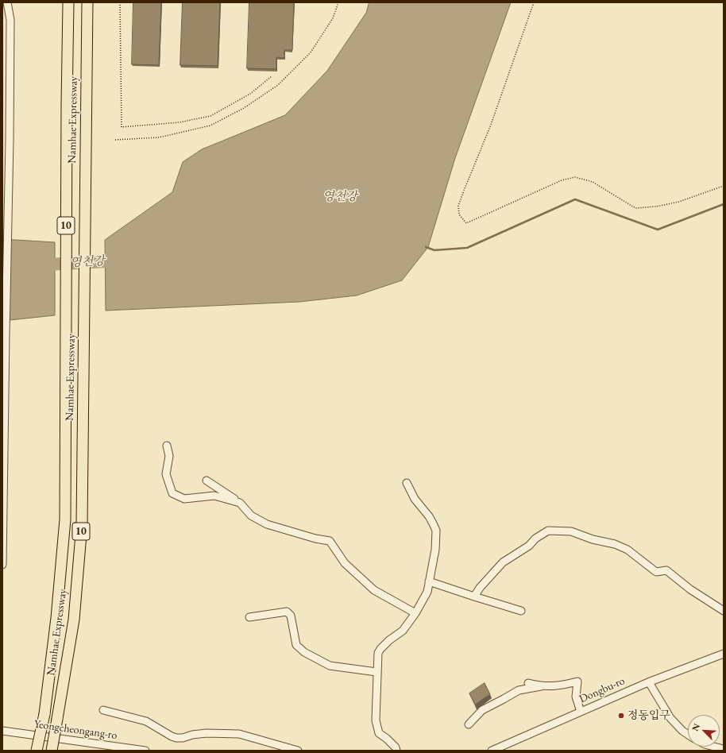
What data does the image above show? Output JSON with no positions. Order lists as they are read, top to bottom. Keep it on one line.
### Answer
{"streets":{"highway":["Namhae Expressway","10"],"street":["Dongbu-ro","Yeongcheongang-ro"]},"water":["영천강"],"places":["정동입구"],"north":"top left"}
